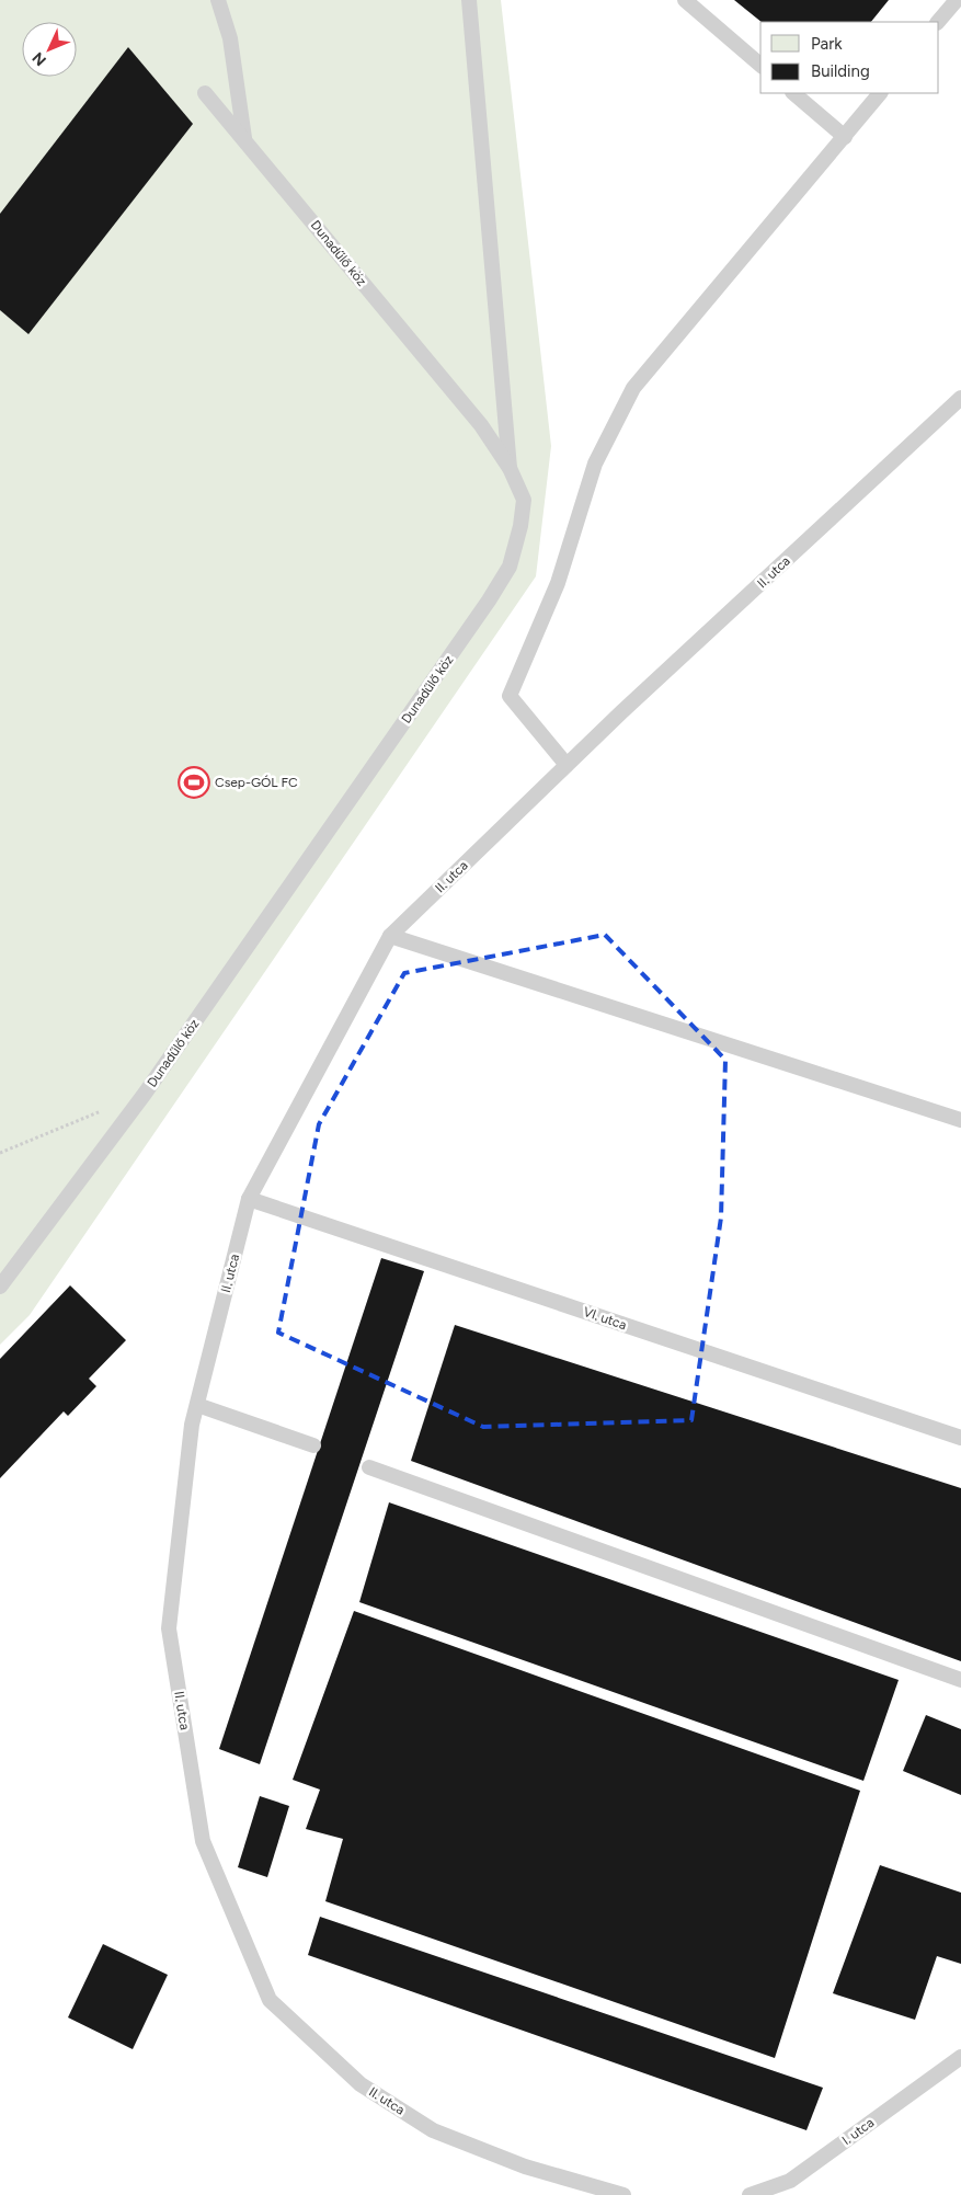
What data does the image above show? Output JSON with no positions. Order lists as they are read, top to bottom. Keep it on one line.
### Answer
{"streets":{"lane":["Dunadűlő köz","II. utca","VI. utca","I. utca"]},"crossings":[["II. utca","VI. utca"]],"places":{"sports":["Csep-GÓL FC"]},"legend":["Park","Building"],"north":"bottom left"}
